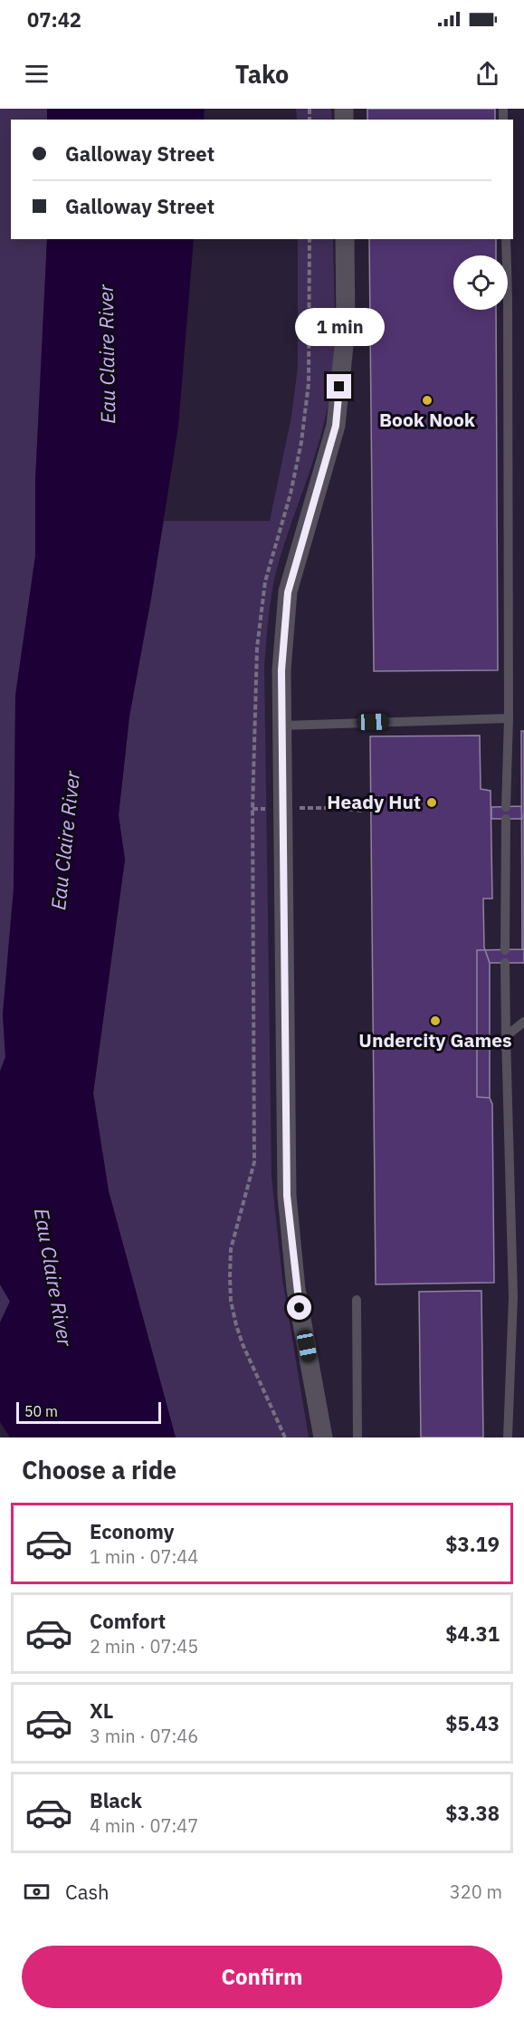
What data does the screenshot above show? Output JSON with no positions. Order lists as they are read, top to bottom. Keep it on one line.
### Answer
{"water":["Eau Claire River"],"places":["Book Nook","Heady Hut","Undercity Games"],"scale_bar":"50 m","page":{"status":"07:42","header":"Tako","banner":["Galloway Street","Galloway Street"],"bubble":"1 min","scale":"50 m","heading":"Choose a ride","list":[{"name":"Economy","note":"1 min · 07:44","value":"$3.19"},{"name":"Comfort","note":"2 min · 07:45","value":"$4.31"},{"name":"XL","note":"3 min · 07:46","value":"$5.43"},{"name":"Black","note":"4 min · 07:47","value":"$3.38"}],"pay":["Cash","320 m"],"buttons":"Confirm"}}
